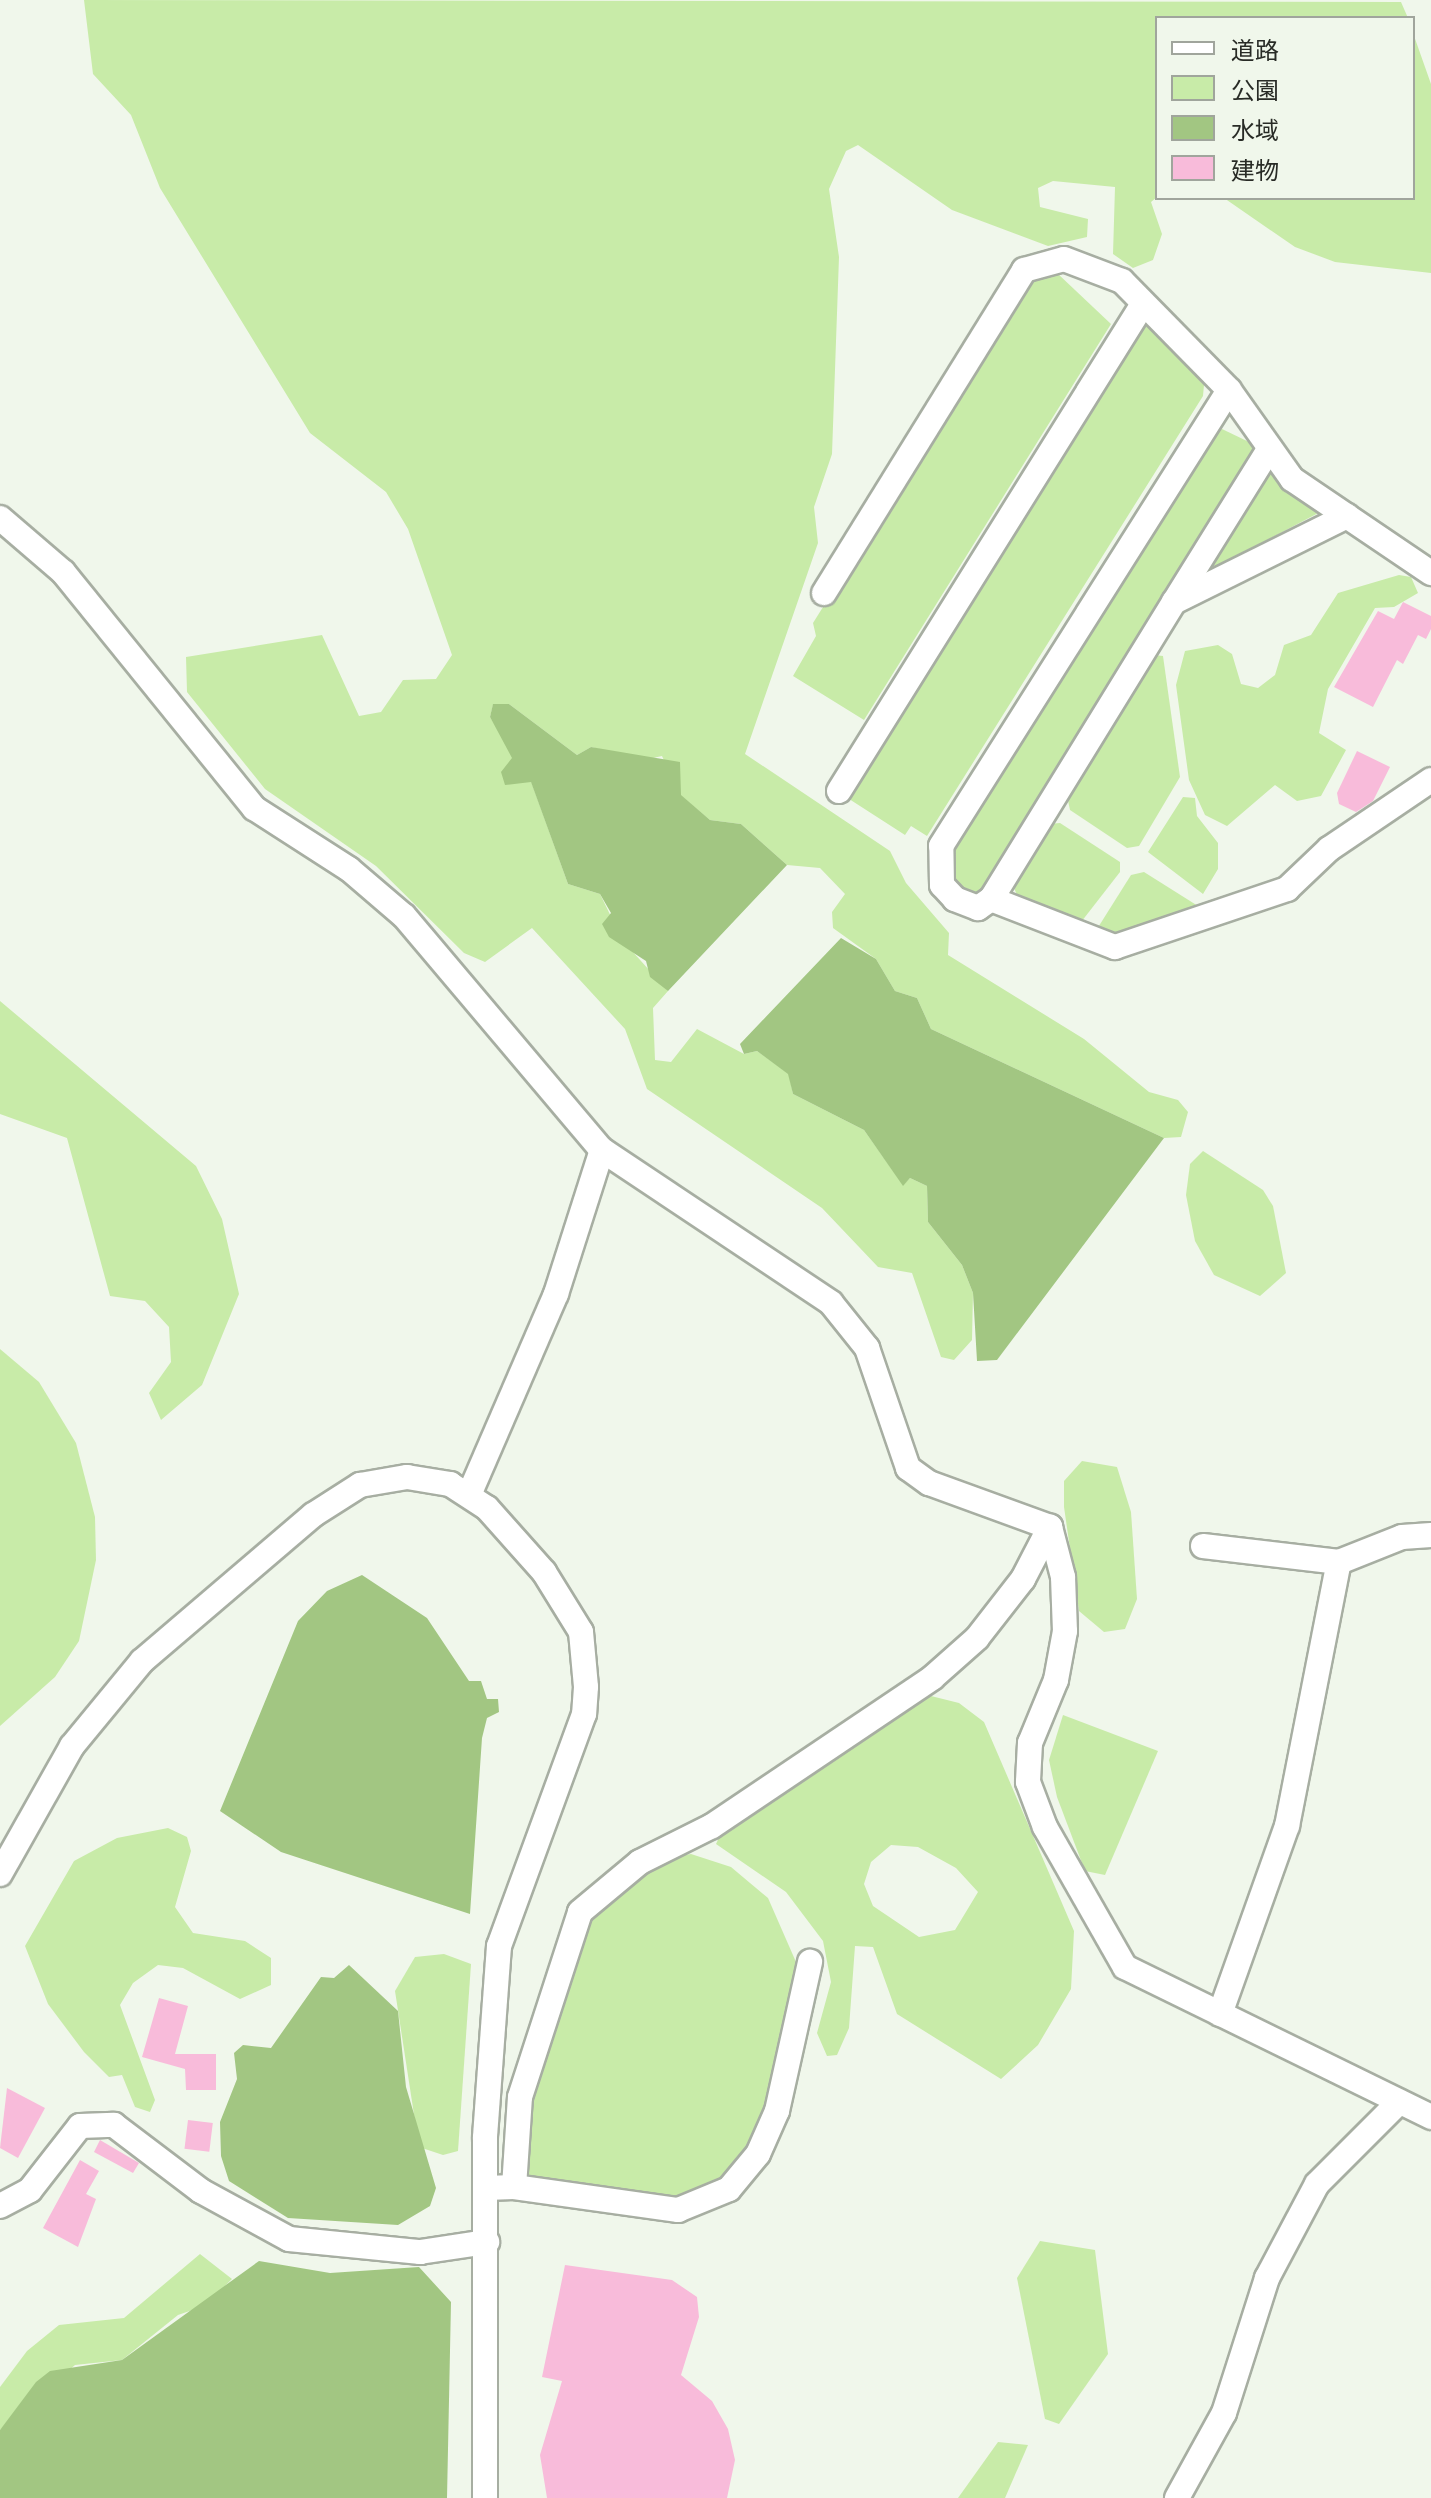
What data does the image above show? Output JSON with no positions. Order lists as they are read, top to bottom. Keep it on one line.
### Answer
{"legend":["道路","公園","水域","建物"]}
